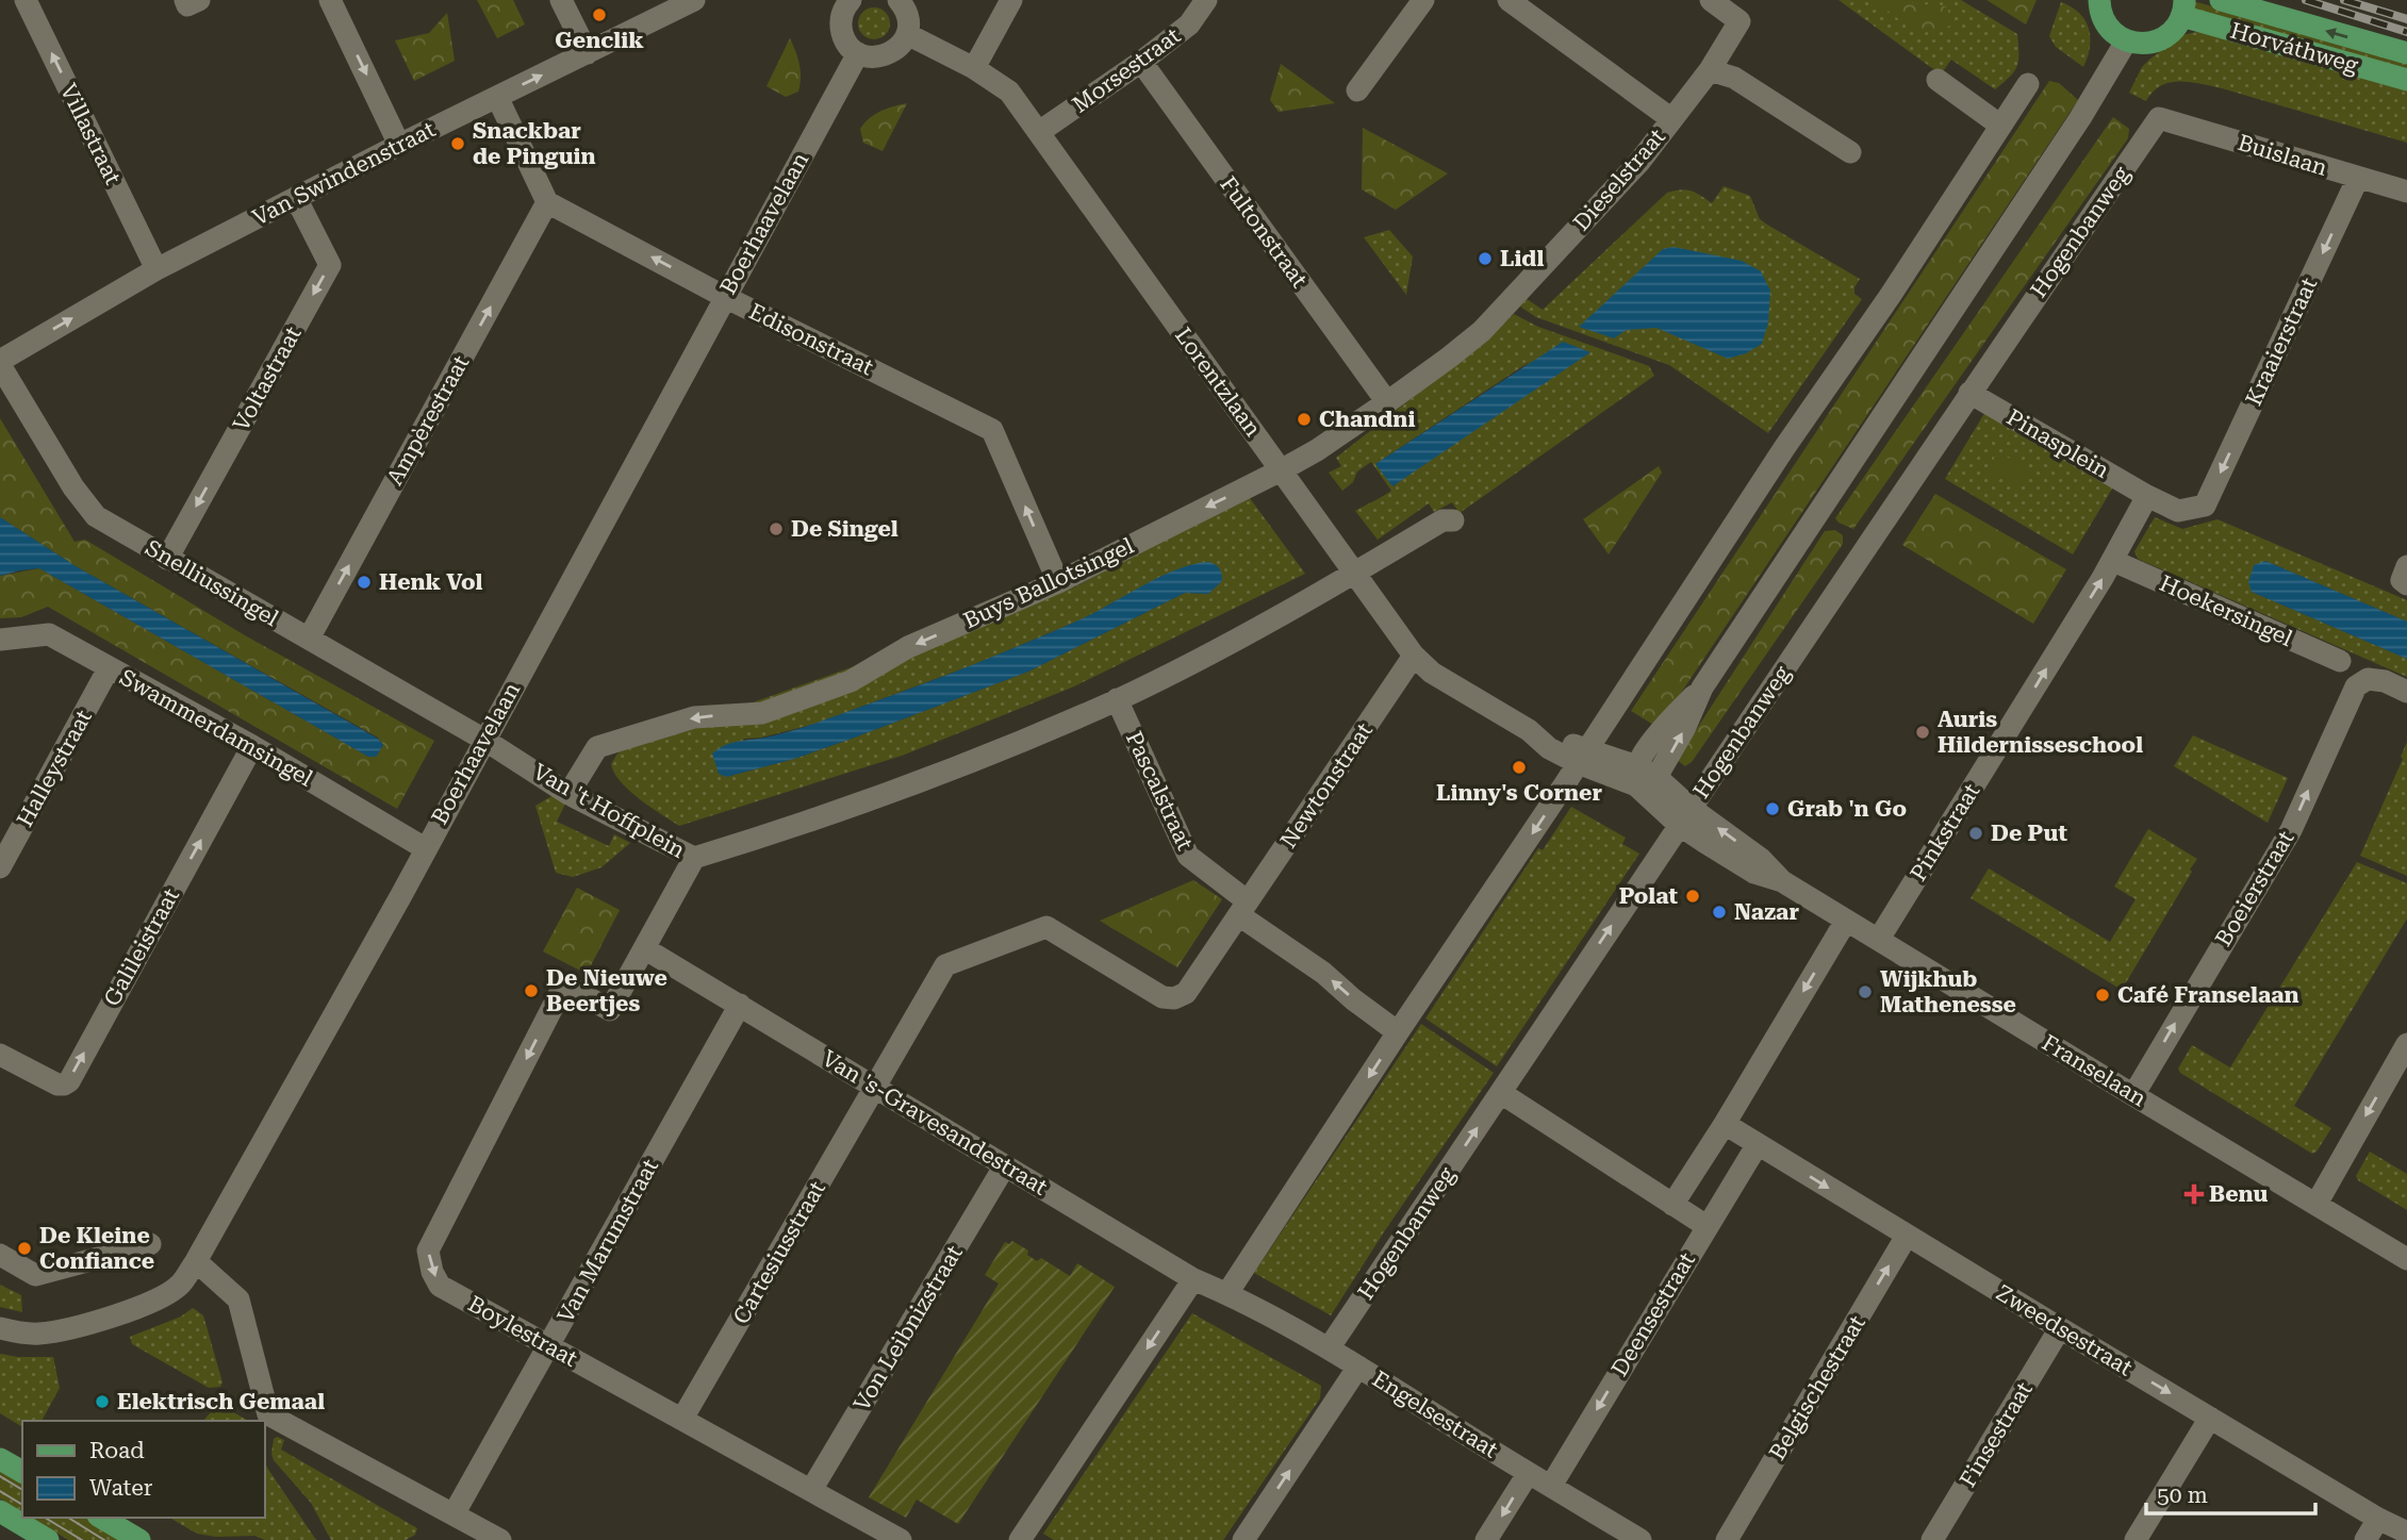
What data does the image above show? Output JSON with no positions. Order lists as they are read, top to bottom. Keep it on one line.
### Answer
{"streets":{"main road":["Horváthweg"],"street":["Morsestraat","Villastraat","Buislaan","Van Swindenstraat","Dieselstraat","Boerhaavelaan","Fultonstraat","Hogenbanweg","Edisonstraat","Kraaierstraat","Voltastraat","Lorentzlaan","Ampèrestraat","Pinasplein","Snelliussingel","Buys Ballotsingel","Hoekersingel","Swammerdamsingel","Halleystraat","Newtonstraat","Pascalstraat","Van 't Hoffplein","Pinkstraat","Boeierstraat","Galileistraat","Franselaan","Van 's-Gravesandestraat","Van Marumstraat","Cartesiusstraat","Deensestraat","Von Leibnizstraat","Zweedsestraat","Boylestraat","Belgischestraat","Engelsestraat","Finsestraat"]},"crossings":[["Morsestraat","Fultonstraat"],["Morsestraat","Lorentzlaan"],["Villastraat","Van Swindenstraat"],["Buislaan","Hogenbanweg"],["Buislaan","Kraaierstraat"],["Van Swindenstraat","Voltastraat"],["Van Swindenstraat","Snelliussingel"],["Dieselstraat","Buys Ballotsingel"],["Boerhaavelaan","Edisonstraat"],["Boerhaavelaan","Snelliussingel"],["Boerhaavelaan","Swammerdamsingel"],["Boerhaavelaan","Van 't Hoffplein"],["Fultonstraat","Buys Ballotsingel"],["Hogenbanweg","Lorentzlaan"],["Hogenbanweg","Pinasplein"],["Hogenbanweg","Franselaan"],["Hogenbanweg","Engelsestraat"],["Edisonstraat","Ampèrestraat"],["Edisonstraat","Buys Ballotsingel"],["Kraaierstraat","Pinasplein"],["Voltastraat","Snelliussingel"],["Lorentzlaan","Buys Ballotsingel"],["Lorentzlaan","Newtonstraat"],["Lorentzlaan","Franselaan"],["Ampèrestraat","Snelliussingel"],["Snelliussingel","Van 't Hoffplein"],["Buys Ballotsingel","Van 't Hoffplein"],["Hoekersingel","Pinkstraat"],["Swammerdamsingel","Halleystraat"],["Swammerdamsingel","Galileistraat"],["Newtonstraat","Pascalstraat"],["Newtonstraat","Van 's-Gravesandestraat"],["Newtonstraat","Cartesiusstraat"],["Van 't Hoffplein","Van 's-Gravesandestraat"],["Van 't Hoffplein","Boylestraat"],["Pinkstraat","Franselaan"],["Boeierstraat","Franselaan"],["Van 's-Gravesandestraat","Van Marumstraat"],["Van 's-Gravesandestraat","Cartesiusstraat"],["Van 's-Gravesandestraat","Von Leibnizstraat"],["Van 's-Gravesandestraat","Engelsestraat"],["Van Marumstraat","Boylestraat"],["Cartesiusstraat","Boylestraat"],["Deensestraat","Zweedsestraat"],["Deensestraat","Engelsestraat"],["Von Leibnizstraat","Boylestraat"],["Zweedsestraat","Belgischestraat"],["Zweedsestraat","Finsestraat"]],"one_way":["Villastraat","Van Swindenstraat","Edisonstraat","Kraaierstraat","Voltastraat","Ampèrestraat","Pascalstraat","Pinkstraat","Boeierstraat","Galileistraat","Deensestraat","Zweedsestraat","Belgischestraat"],"places":{"other":["Genclik","Snackbar de Pinguin","Lidl","Chandni","De Singel","Henk Vol","Auris Hildernisseschool","Linny's Corner","Grab 'n Go","De Put","Polat","Nazar","De Nieuwe Beertjes","Wijkhub Mathenesse","Café Franselaan","De Kleine Confiance","Elektrisch Gemaal"],"health":["Benu"]},"legend":["Road","Water"],"scale_bar":"50 m"}
